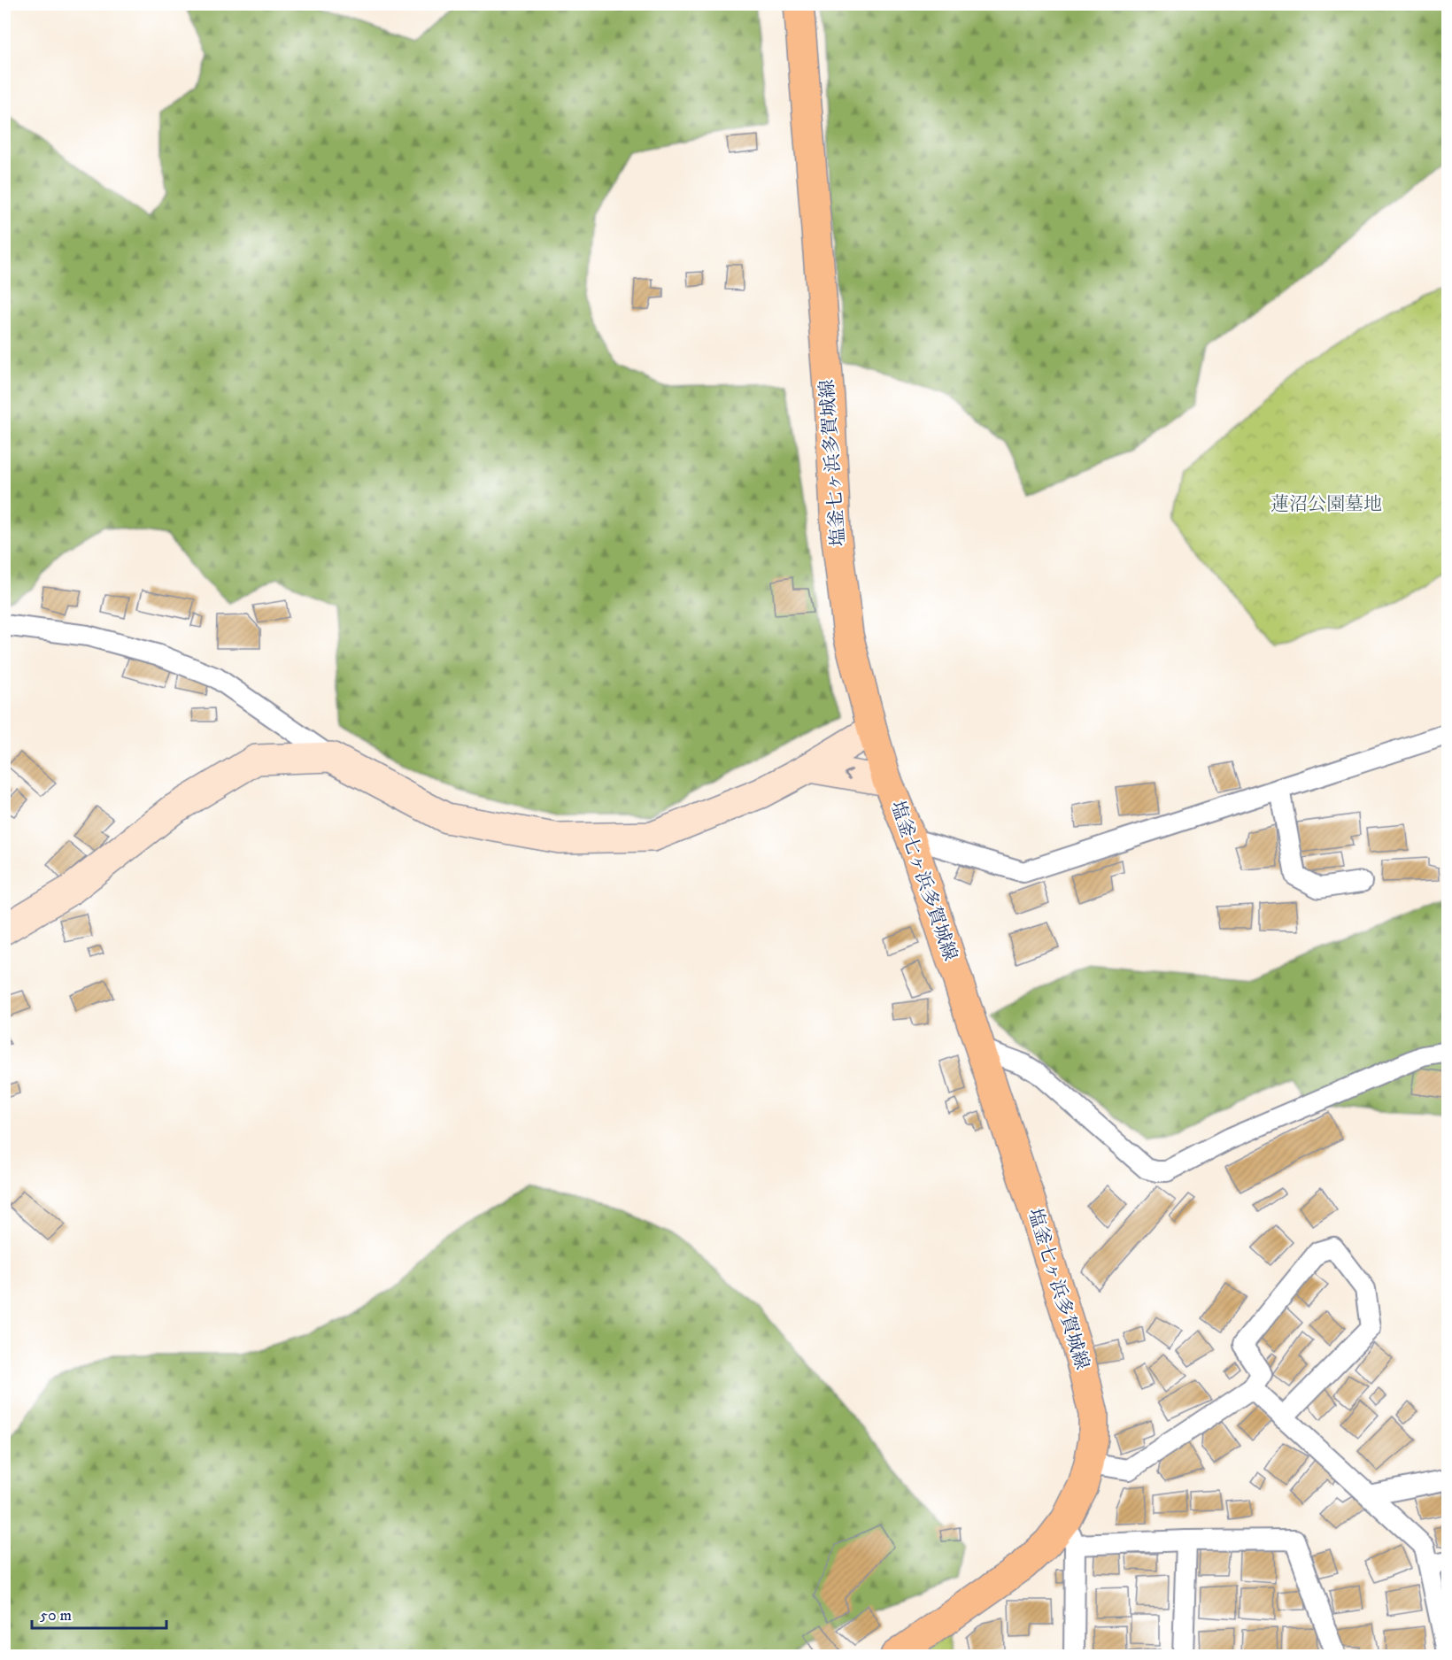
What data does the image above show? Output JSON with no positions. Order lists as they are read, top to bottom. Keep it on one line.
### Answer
{"streets":{"main road":["塩釜七ヶ浜多賀城線"]},"parks":["蓮沼公園墓地"],"scale_bar":"50 m"}
